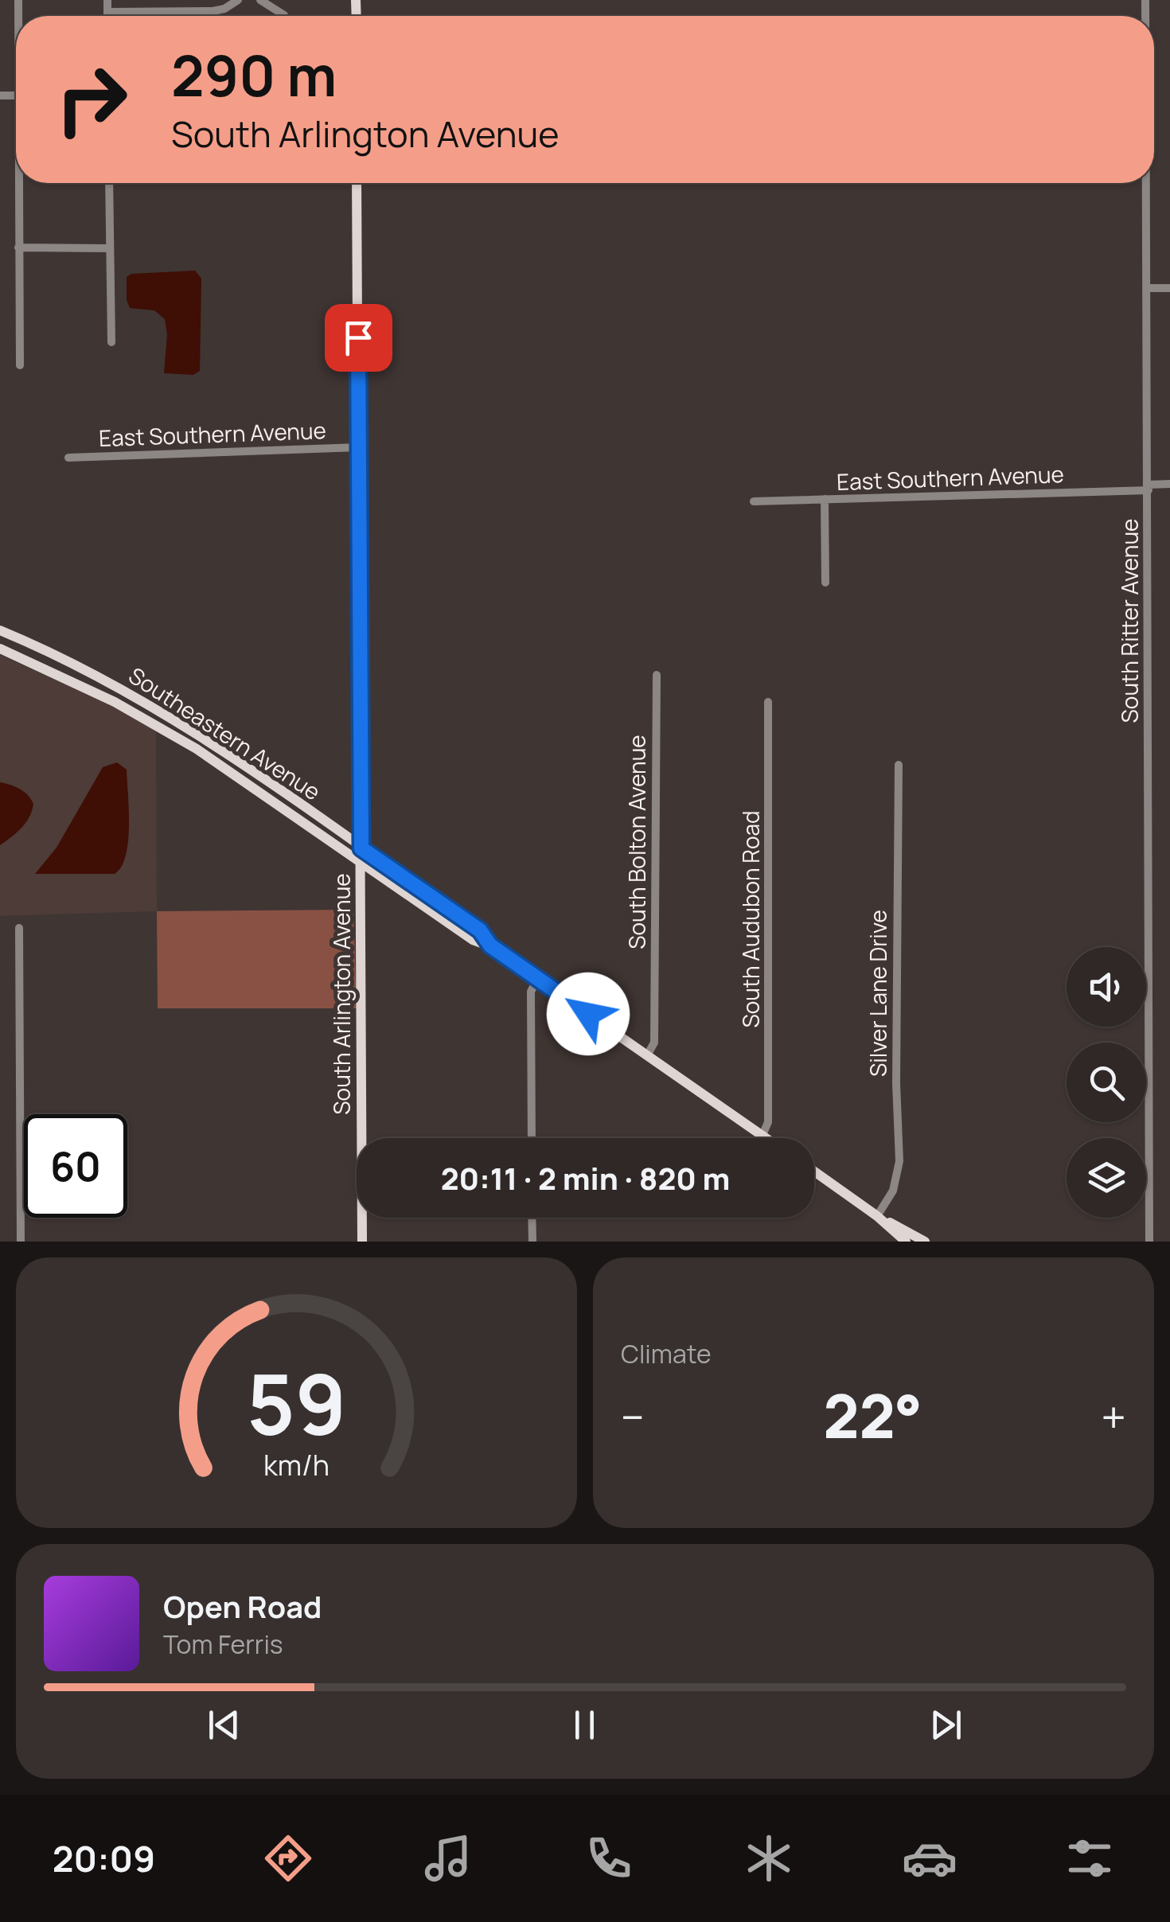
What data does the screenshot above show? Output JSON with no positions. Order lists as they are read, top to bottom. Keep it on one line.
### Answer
{"streets":{"main road":["Southeastern Avenue","South Arlington Avenue"],"street":["East Southern Avenue","South Ritter Avenue","South Bolton Avenue","South Audubon Road","Silver Lane Drive"]},"crossings":[["East Southern Avenue","South Ritter Avenue"],["East Southern Avenue","South Arlington Avenue"],["Southeastern Avenue","South Bolton Avenue"],["Southeastern Avenue","South Audubon Road"],["Southeastern Avenue","South Arlington Avenue"]],"page":{"turn":["290 m","South Arlington Avenue"],"limit":"60","trip":"20:11 · 2 min · 820 m","tile":"Climate","heat":["−","22°","+"],"song":["Open Road","Tom Ferris"],"tabs":"20:09","gauge":["59","km/h"]}}
